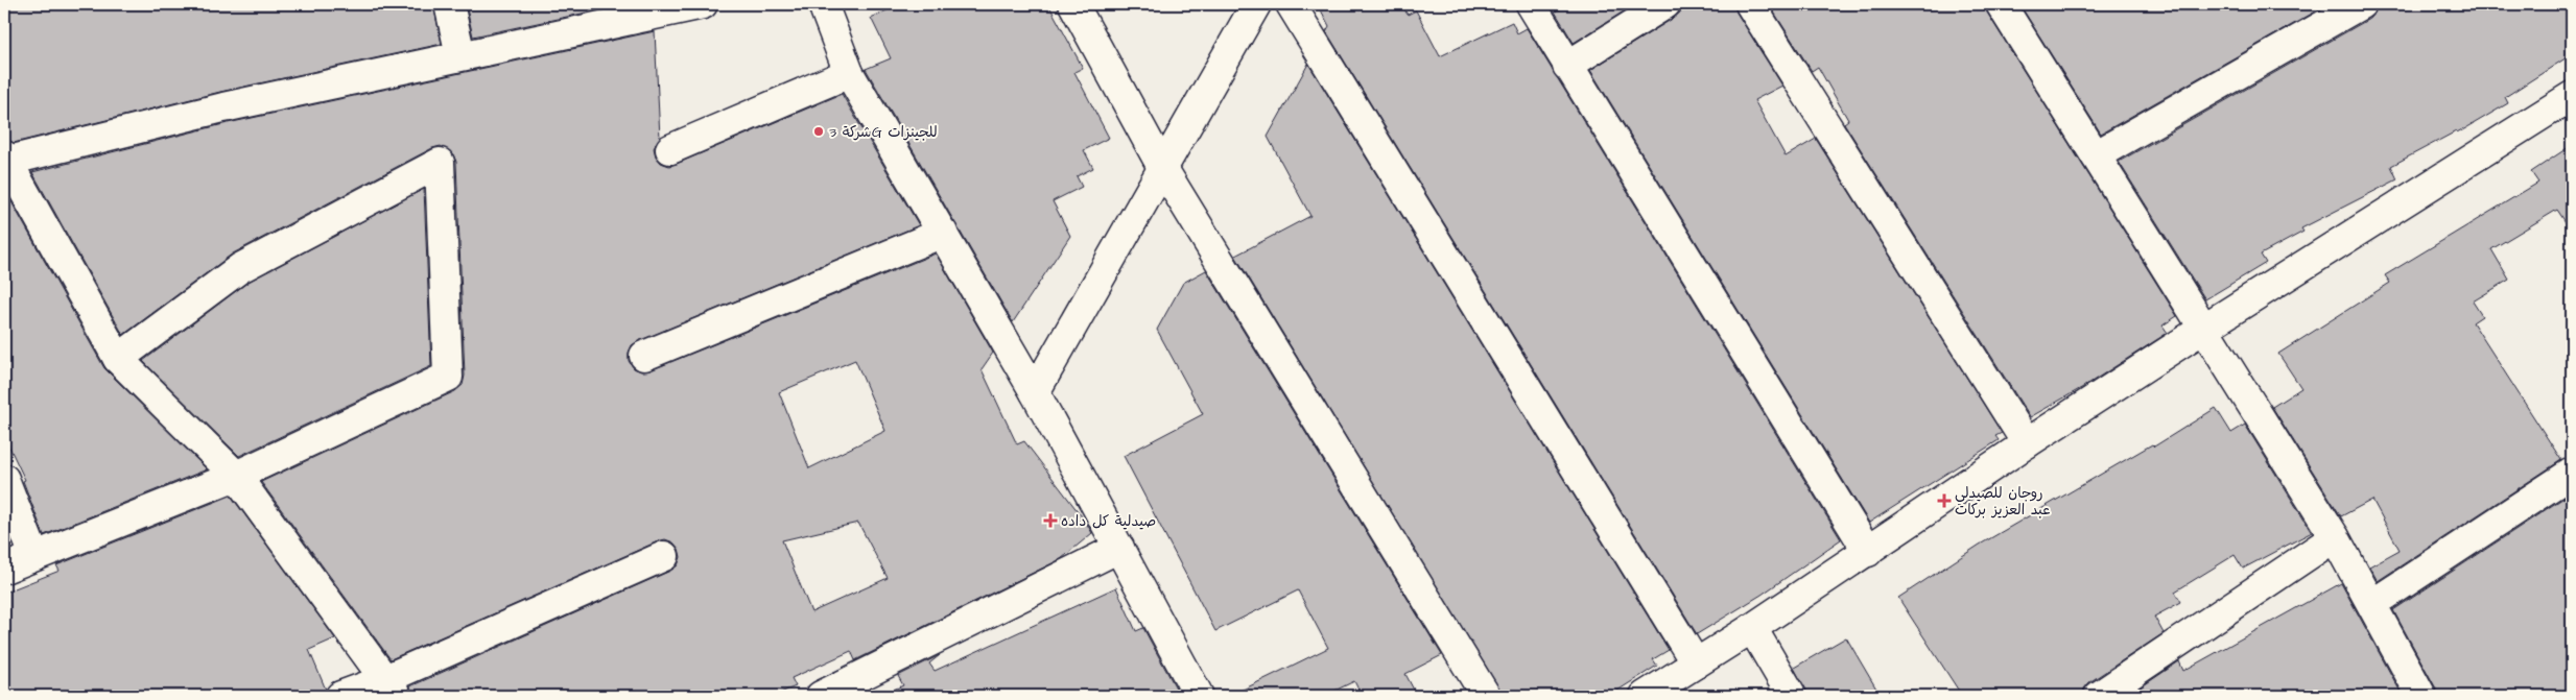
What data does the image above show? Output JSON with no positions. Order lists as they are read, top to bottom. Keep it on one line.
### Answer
{"places":{"other":["شركة 3G للجينزات"],"health":["روجان للصيدلي عبد العزيز بركات","صيدلية كل داده"]}}
